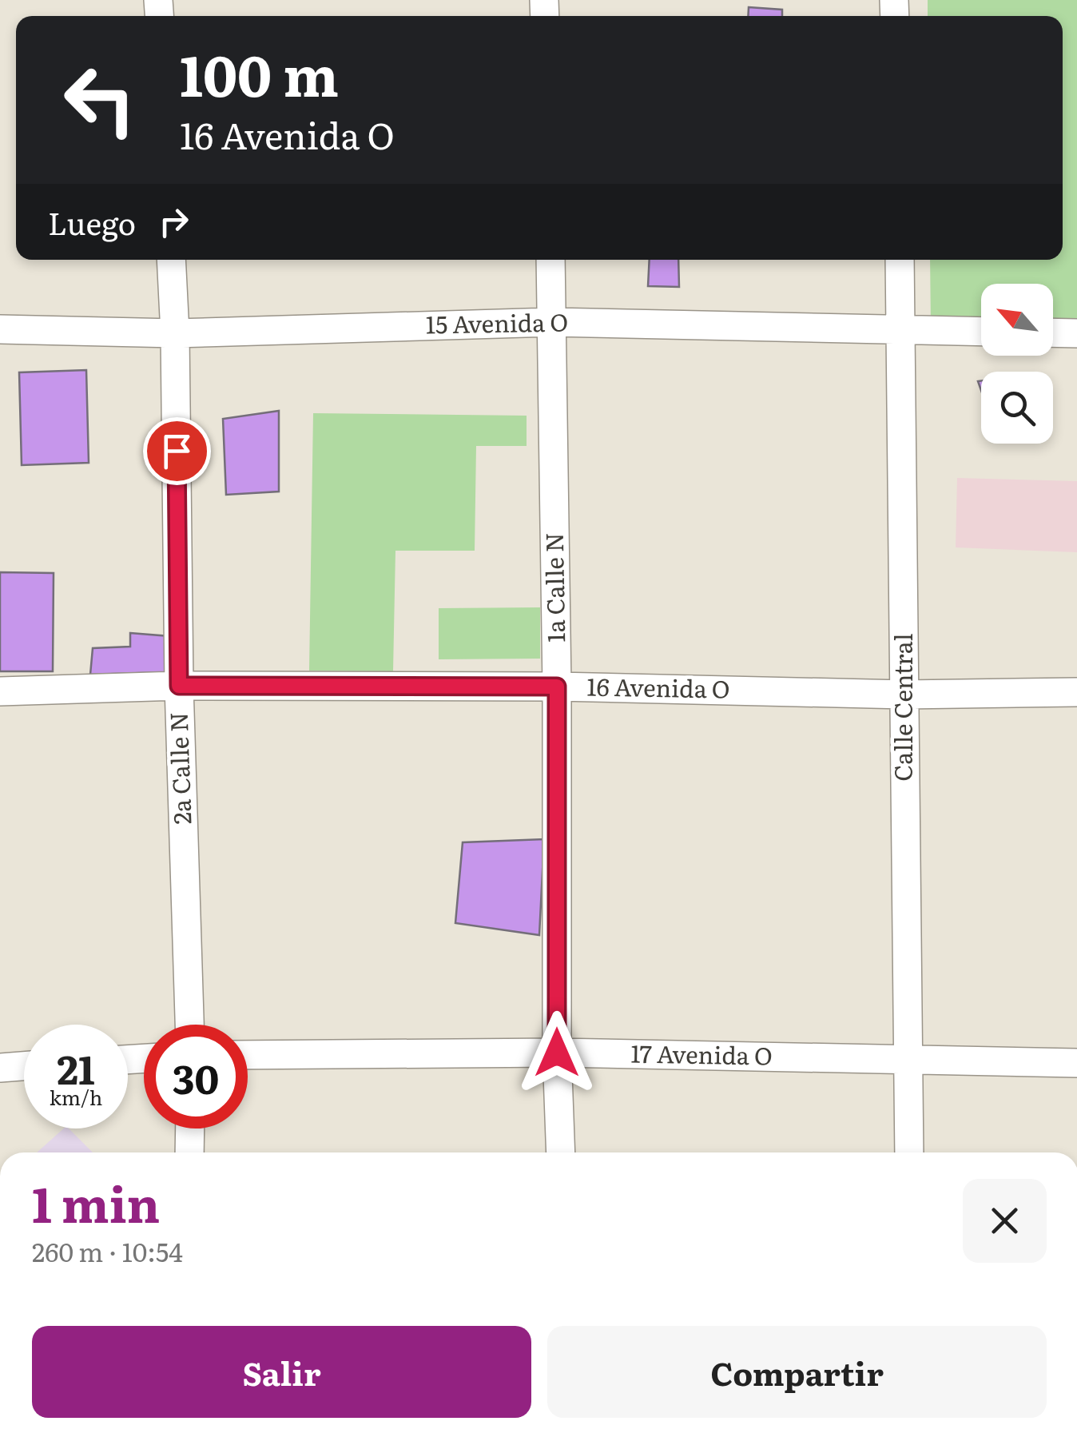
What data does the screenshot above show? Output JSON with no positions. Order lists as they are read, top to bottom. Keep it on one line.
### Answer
{"streets":{"street":["15 Avenida O","1a Calle N","16 Avenida O","Calle Central","2a Calle N","17 Avenida O"]},"crossings":[["15 Avenida O","1a Calle N"],["15 Avenida O","Calle Central"],["15 Avenida O","2a Calle N"],["1a Calle N","16 Avenida O"],["1a Calle N","17 Avenida O"],["16 Avenida O","Calle Central"],["16 Avenida O","2a Calle N"],["Calle Central","17 Avenida O"]],"north":"top left","page":{"turn":["100 m","16 Avenida O"],"then":"Luego","speed":"21 km/h","limit":"30","heading":["1 min","260 m · 10:54"],"buttons":["Salir","Compartir"]}}
